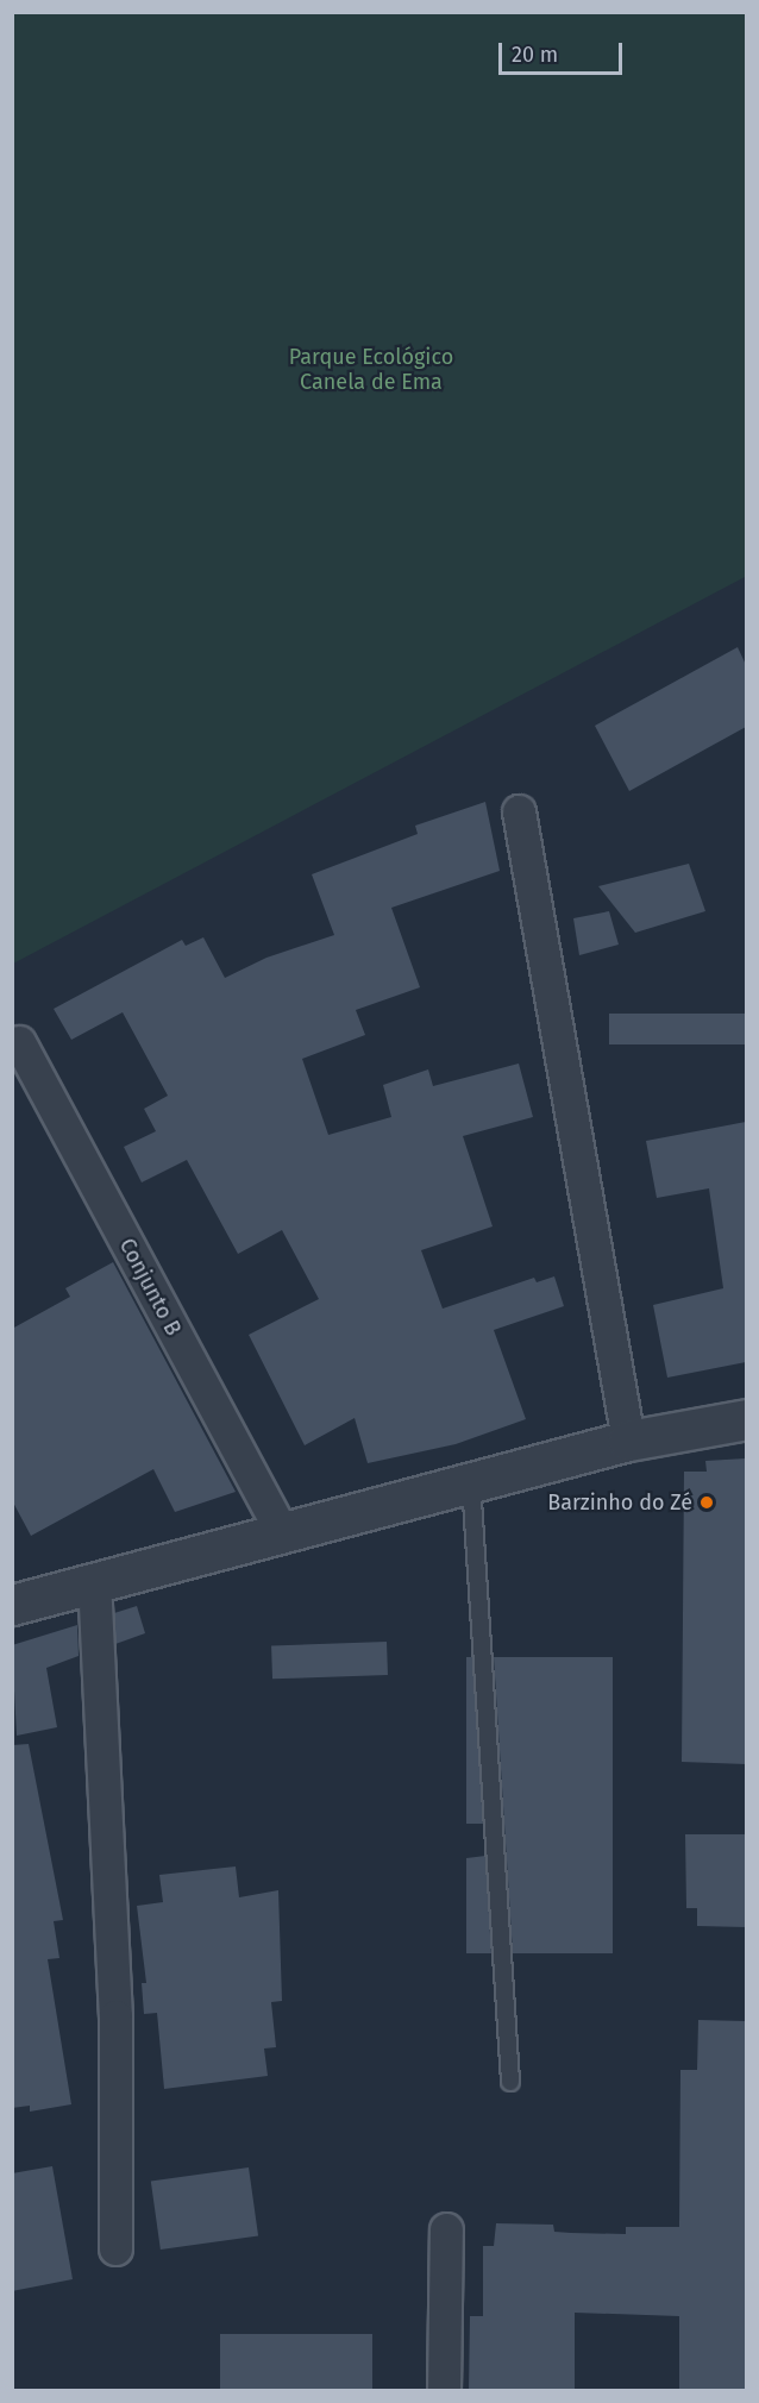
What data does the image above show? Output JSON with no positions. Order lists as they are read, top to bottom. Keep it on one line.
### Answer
{"streets":{"street":["Conjunto B"]},"parks":["Parque Ecológico Canela de Ema"],"places":["Barzinho do Zé"],"scale_bar":"20 m"}
